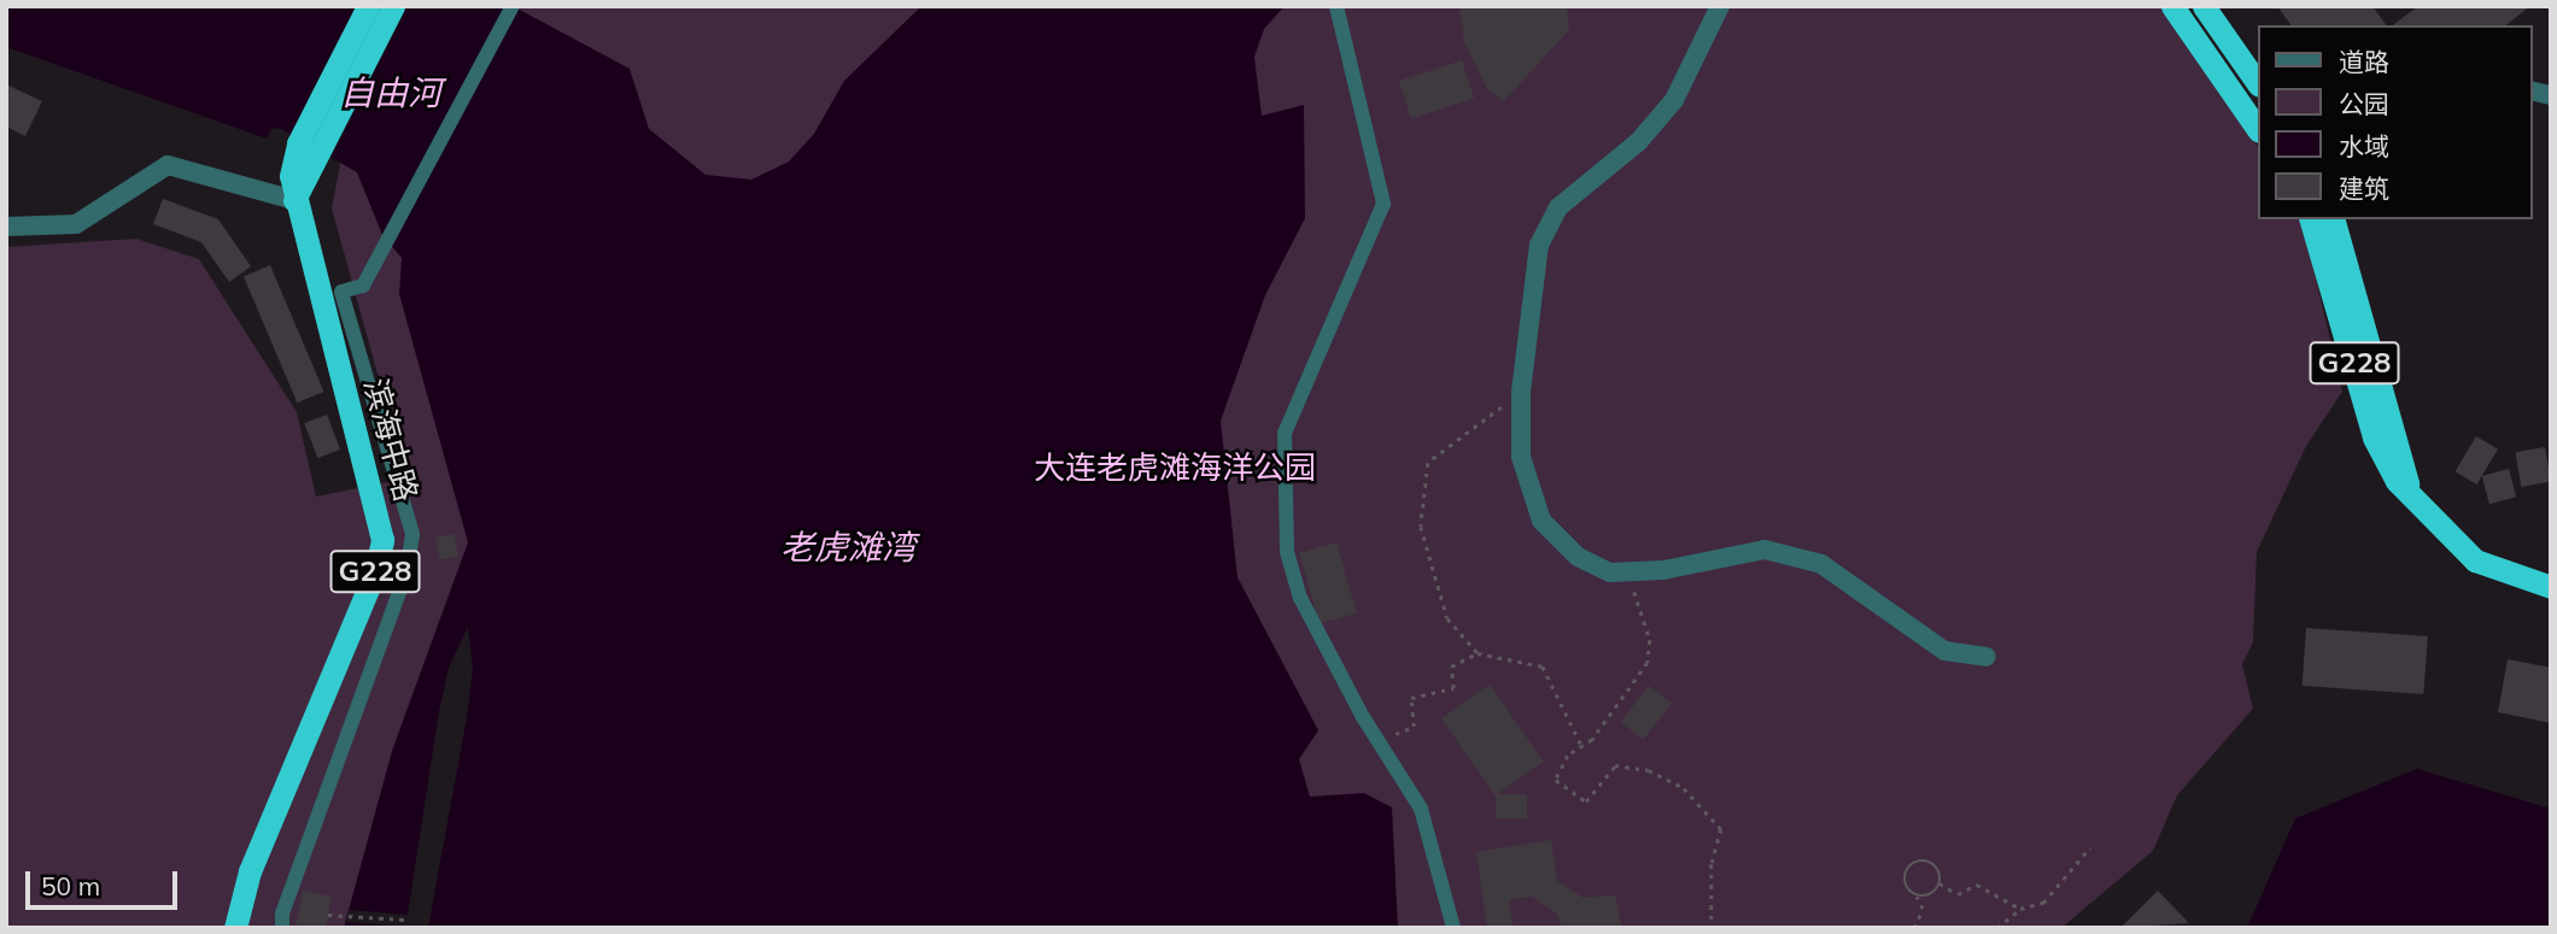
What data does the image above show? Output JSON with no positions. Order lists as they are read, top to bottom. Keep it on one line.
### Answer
{"streets":{"highway":["G228","滨海中路"]},"water":["自由河","老虎滩湾"],"parks":["大连老虎滩海洋公园"],"legend":["道路","公园","水域","建筑"],"scale_bar":"50 m"}
